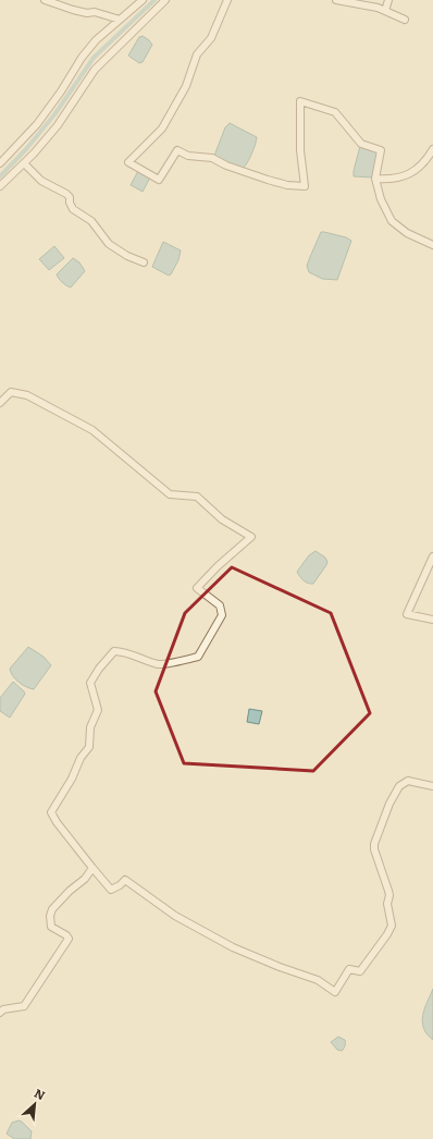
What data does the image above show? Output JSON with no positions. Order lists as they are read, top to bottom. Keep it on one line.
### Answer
{"north":"top right"}
